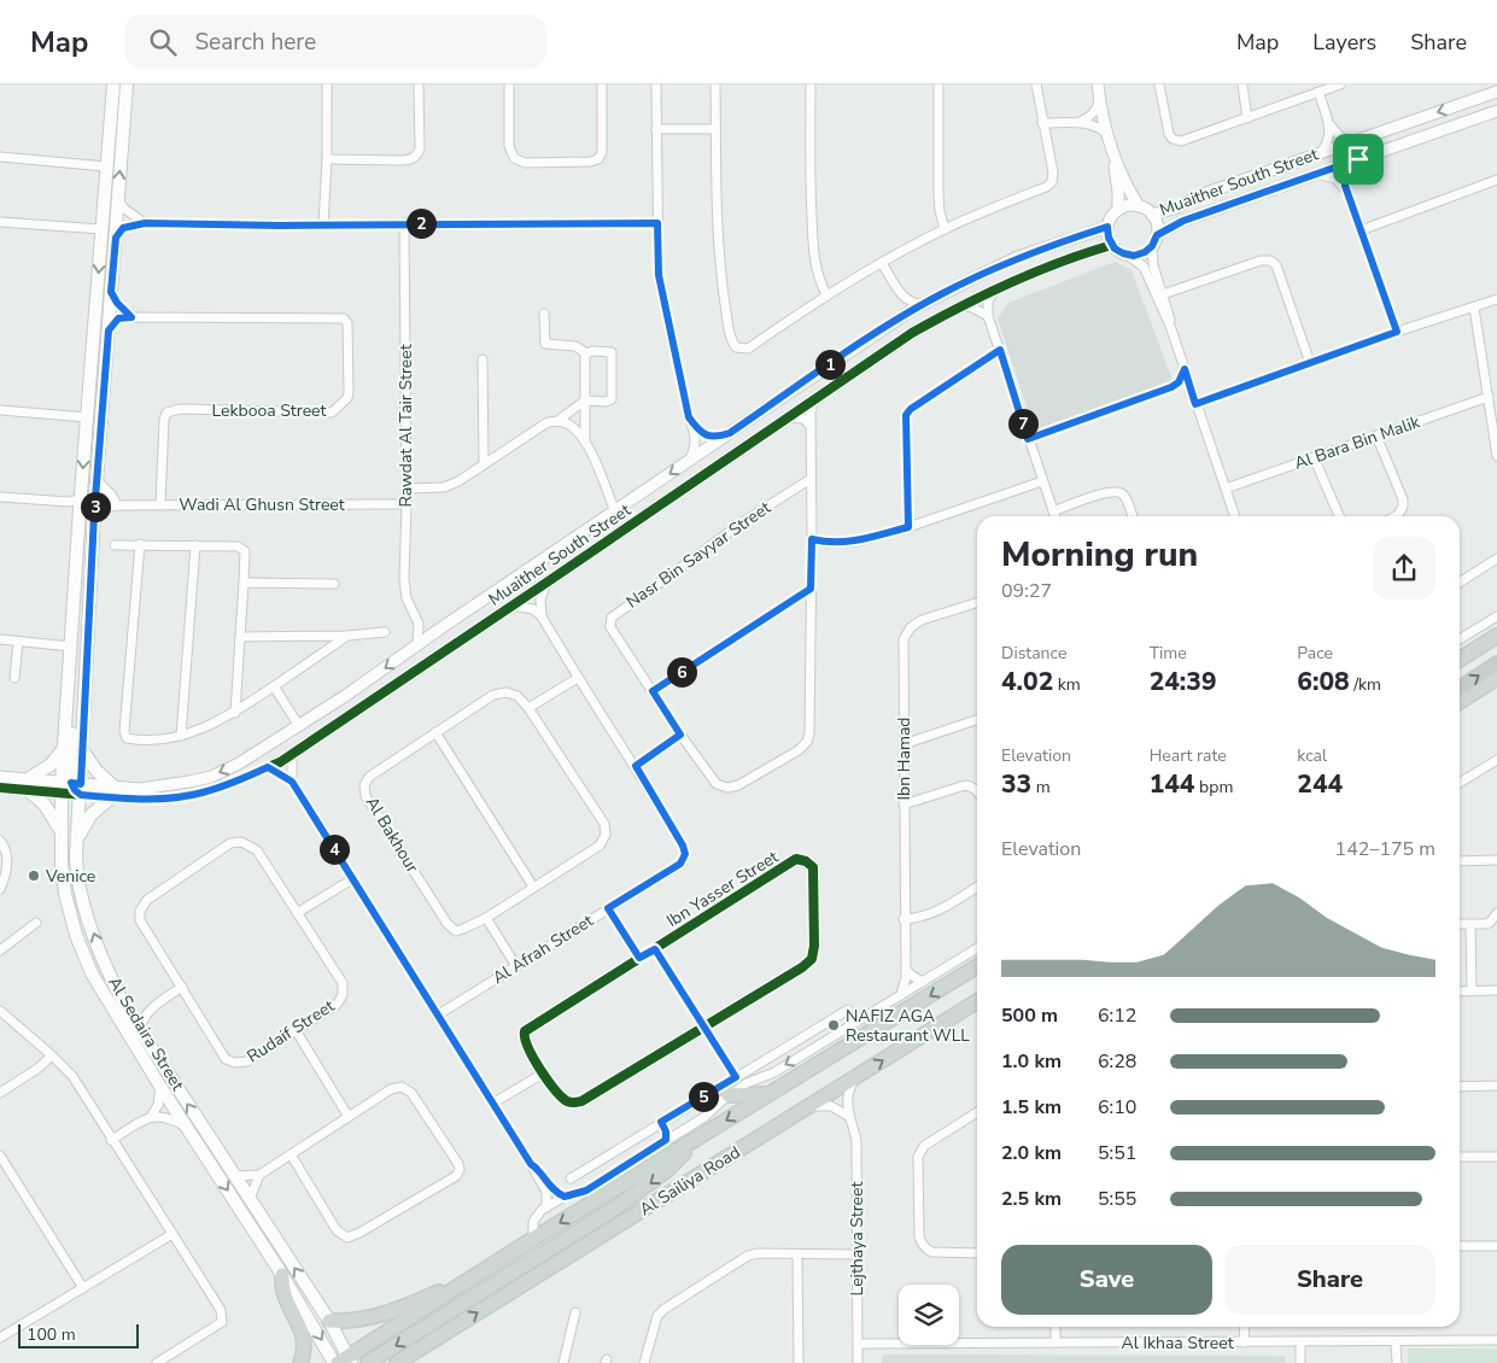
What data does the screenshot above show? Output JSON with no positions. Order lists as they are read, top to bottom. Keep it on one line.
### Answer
{"streets":{"main road":["Al Sedaira Street","Al Sailiya Road"],"street":["Muaither South Street","Lekbooa Street","Rawdat Al Tair Street","Al Bara Bin Malik","Wadi Al Ghusn Street","Nasr Bin Sayyar Street","Ibn Hamad","Al Bakhour","Ibn Yasser Street","Al Afrah Street","Rudaif Street","Lejthaya Street","Al Ikhaa Street"]},"crossings":[["Muaither South Street","Rawdat Al Tair Street"],["Muaither South Street","Nasr Bin Sayyar Street"],["Muaither South Street","Al Sedaira Street"],["Lekbooa Street","Wadi Al Ghusn Street"],["Rawdat Al Tair Street","Wadi Al Ghusn Street"],["Wadi Al Ghusn Street","Al Sedaira Street"],["Al Sedaira Street","Al Sailiya Road"],["Al Sailiya Road","Lejthaya Street"],["Lejthaya Street","Al Ikhaa Street"]],"places":["Venice","NAFIZ AGA Restaurant WLL"],"scale_bar":"100 m","page":{"header":"Map","search":"Search here","nav":["Map","Layers","Share"],"pins":["2","1","7","3","6","4","5"],"heading":["Morning run","09:27"],"stats":[["Distance","4.02 km"],["Time","24:39"],["Pace","6:08 /km"],["Elevation","33 m"],["Heart rate","144 bpm"],["kcal","244"]],"chart":["Elevation","142–175 m"],"list":[{"name":"500 m","note":"6:12"},{"name":"1.0 km","note":"6:28"},{"name":"1.5 km","note":"6:10"},{"name":"2.0 km","note":"5:51"},{"name":"2.5 km","note":"5:55"}],"buttons":["Save","Share"],"scale":"100 m"}}
